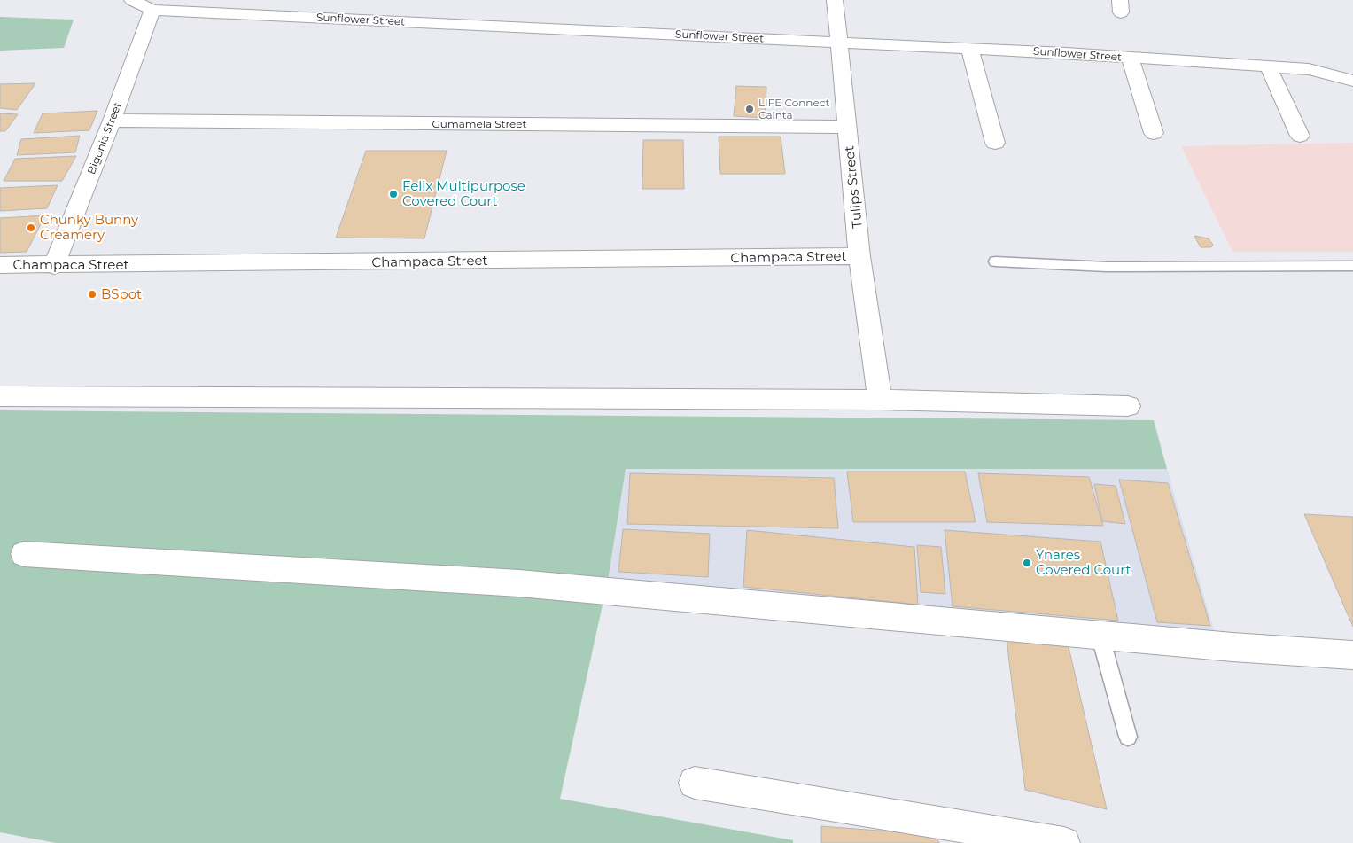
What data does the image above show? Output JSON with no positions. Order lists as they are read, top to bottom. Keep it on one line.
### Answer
{"streets":{"street":["Sunflower Street","Gumamela Street","Bigonia Street","Tulips Street","Champaca Street"]},"crossings":[["Sunflower Street","Bigonia Street"],["Sunflower Street","Tulips Street"],["Gumamela Street","Bigonia Street"],["Gumamela Street","Tulips Street"],["Bigonia Street","Champaca Street"],["Tulips Street","Champaca Street"]],"places":["LIFE Connect Cainta","Felix Multipurpose Covered Court","Chunky Bunny Creamery","BSpot","Ynares Covered Court"]}
